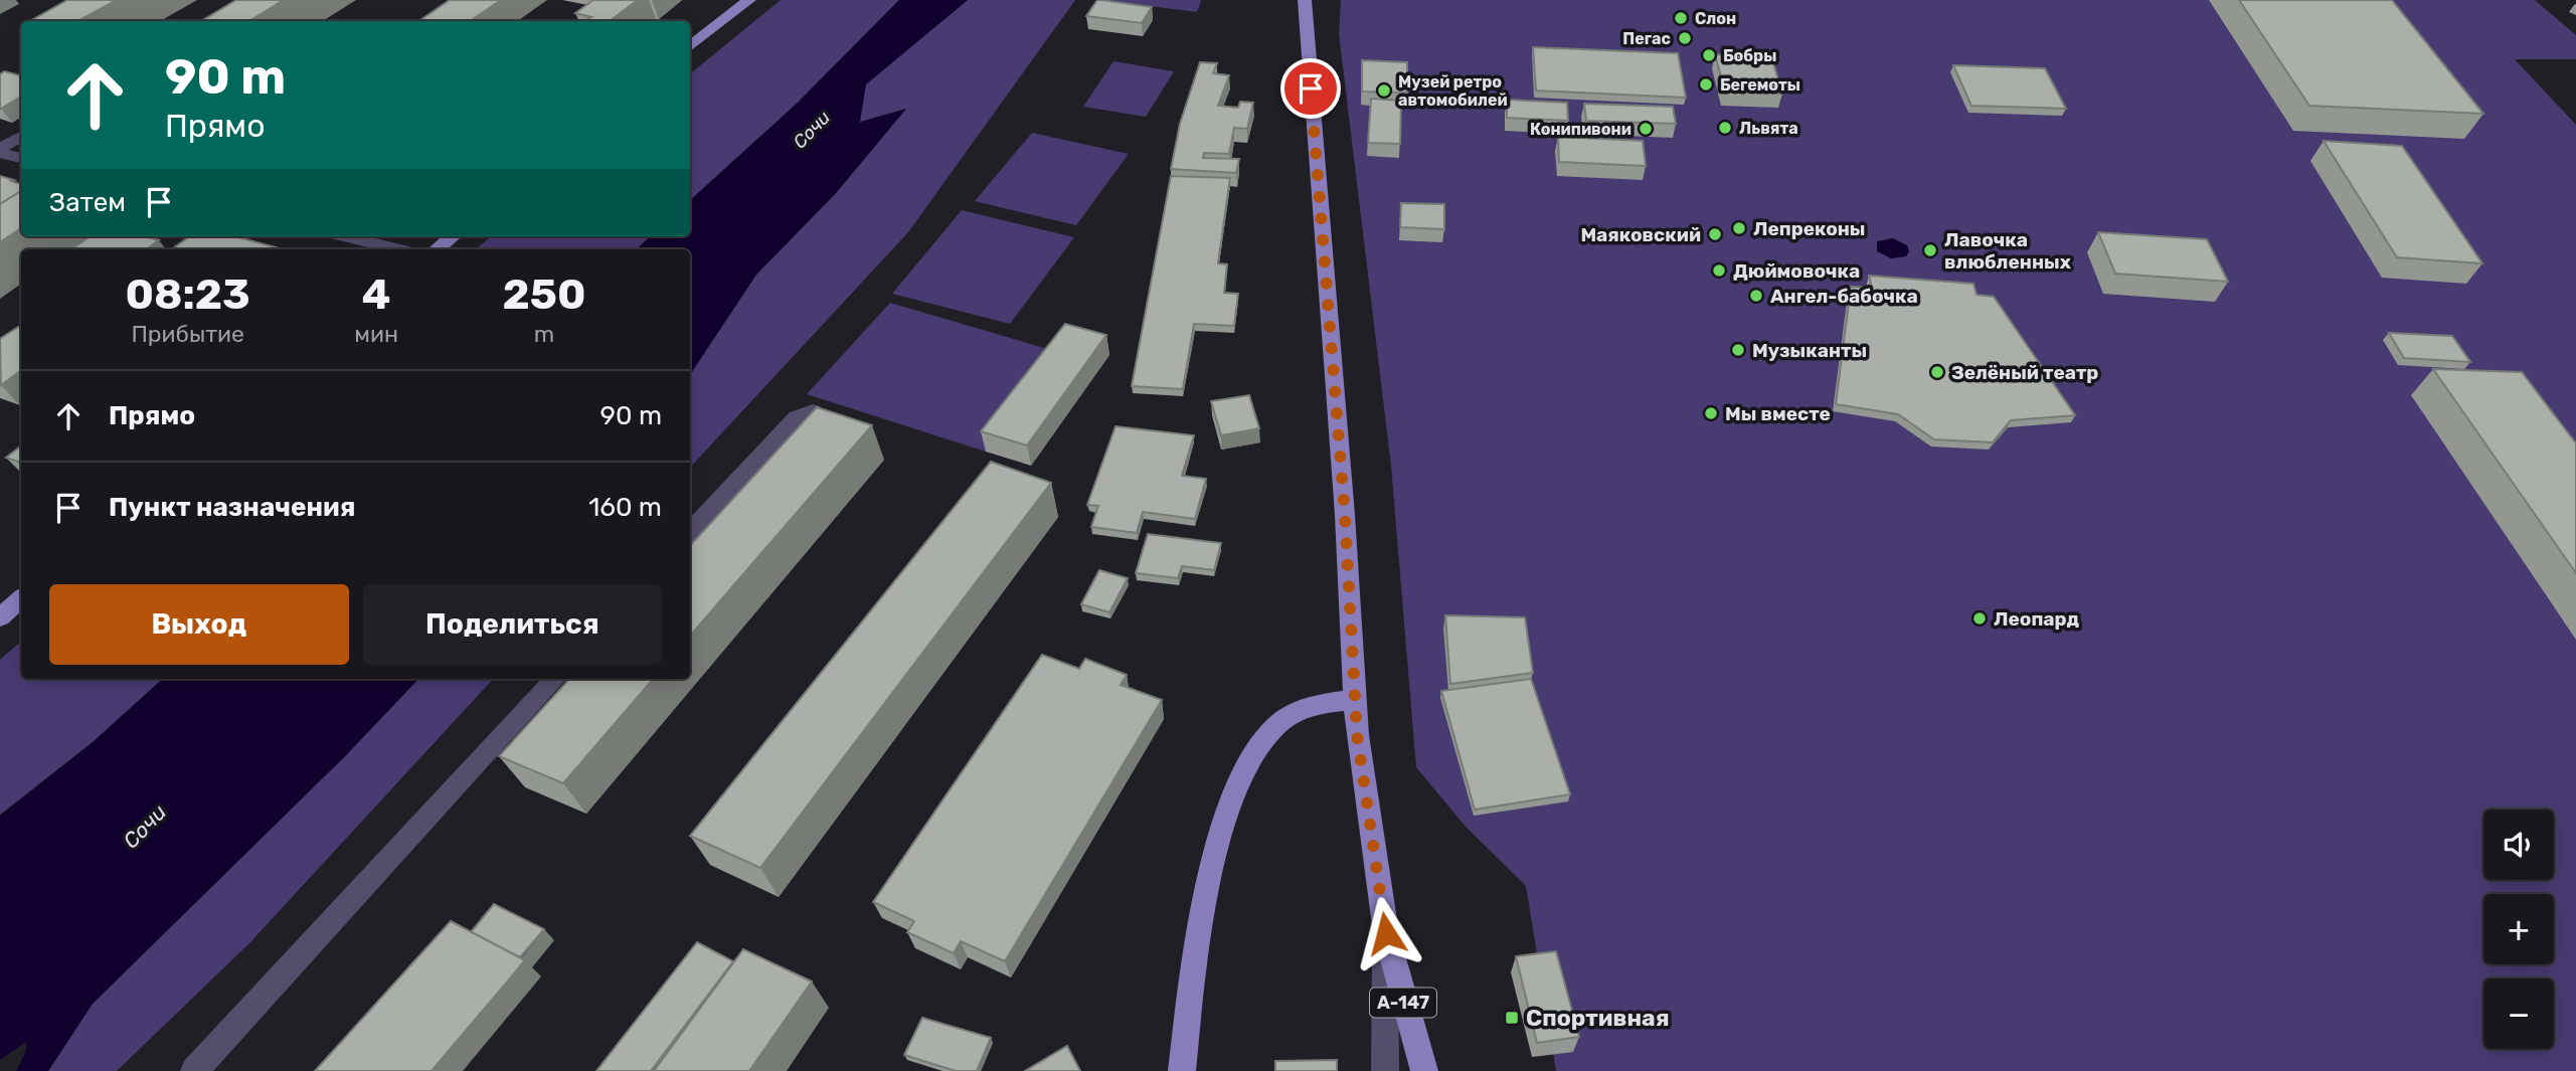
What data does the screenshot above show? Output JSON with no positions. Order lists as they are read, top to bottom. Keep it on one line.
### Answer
{"streets":{"main road":["А-147"]},"water":["Сочи"],"places":{"other":["Слон","Пегас","Бобры","Бегемоты","Музей ретро автомобилей","Львята","Конипивони","Лепреконы","Маяковский","Лавочка влюбленных","Дюймовочка","Ангел-бабочка","Музыканты","Зелёный театр","Мы вместе","Леопард"],"transit":["Спортивная"]},"page":{"turn":["90 m","Прямо"],"then":"Затем","eta":["08:23","Прибытие","4","мин","250","m"],"list":[{"name":"Прямо","value":"90 m"},{"name":"Пункт назначения","value":"160 m"}],"buttons":["Выход","Поделиться"],"map_buttons":["+","−"]}}
